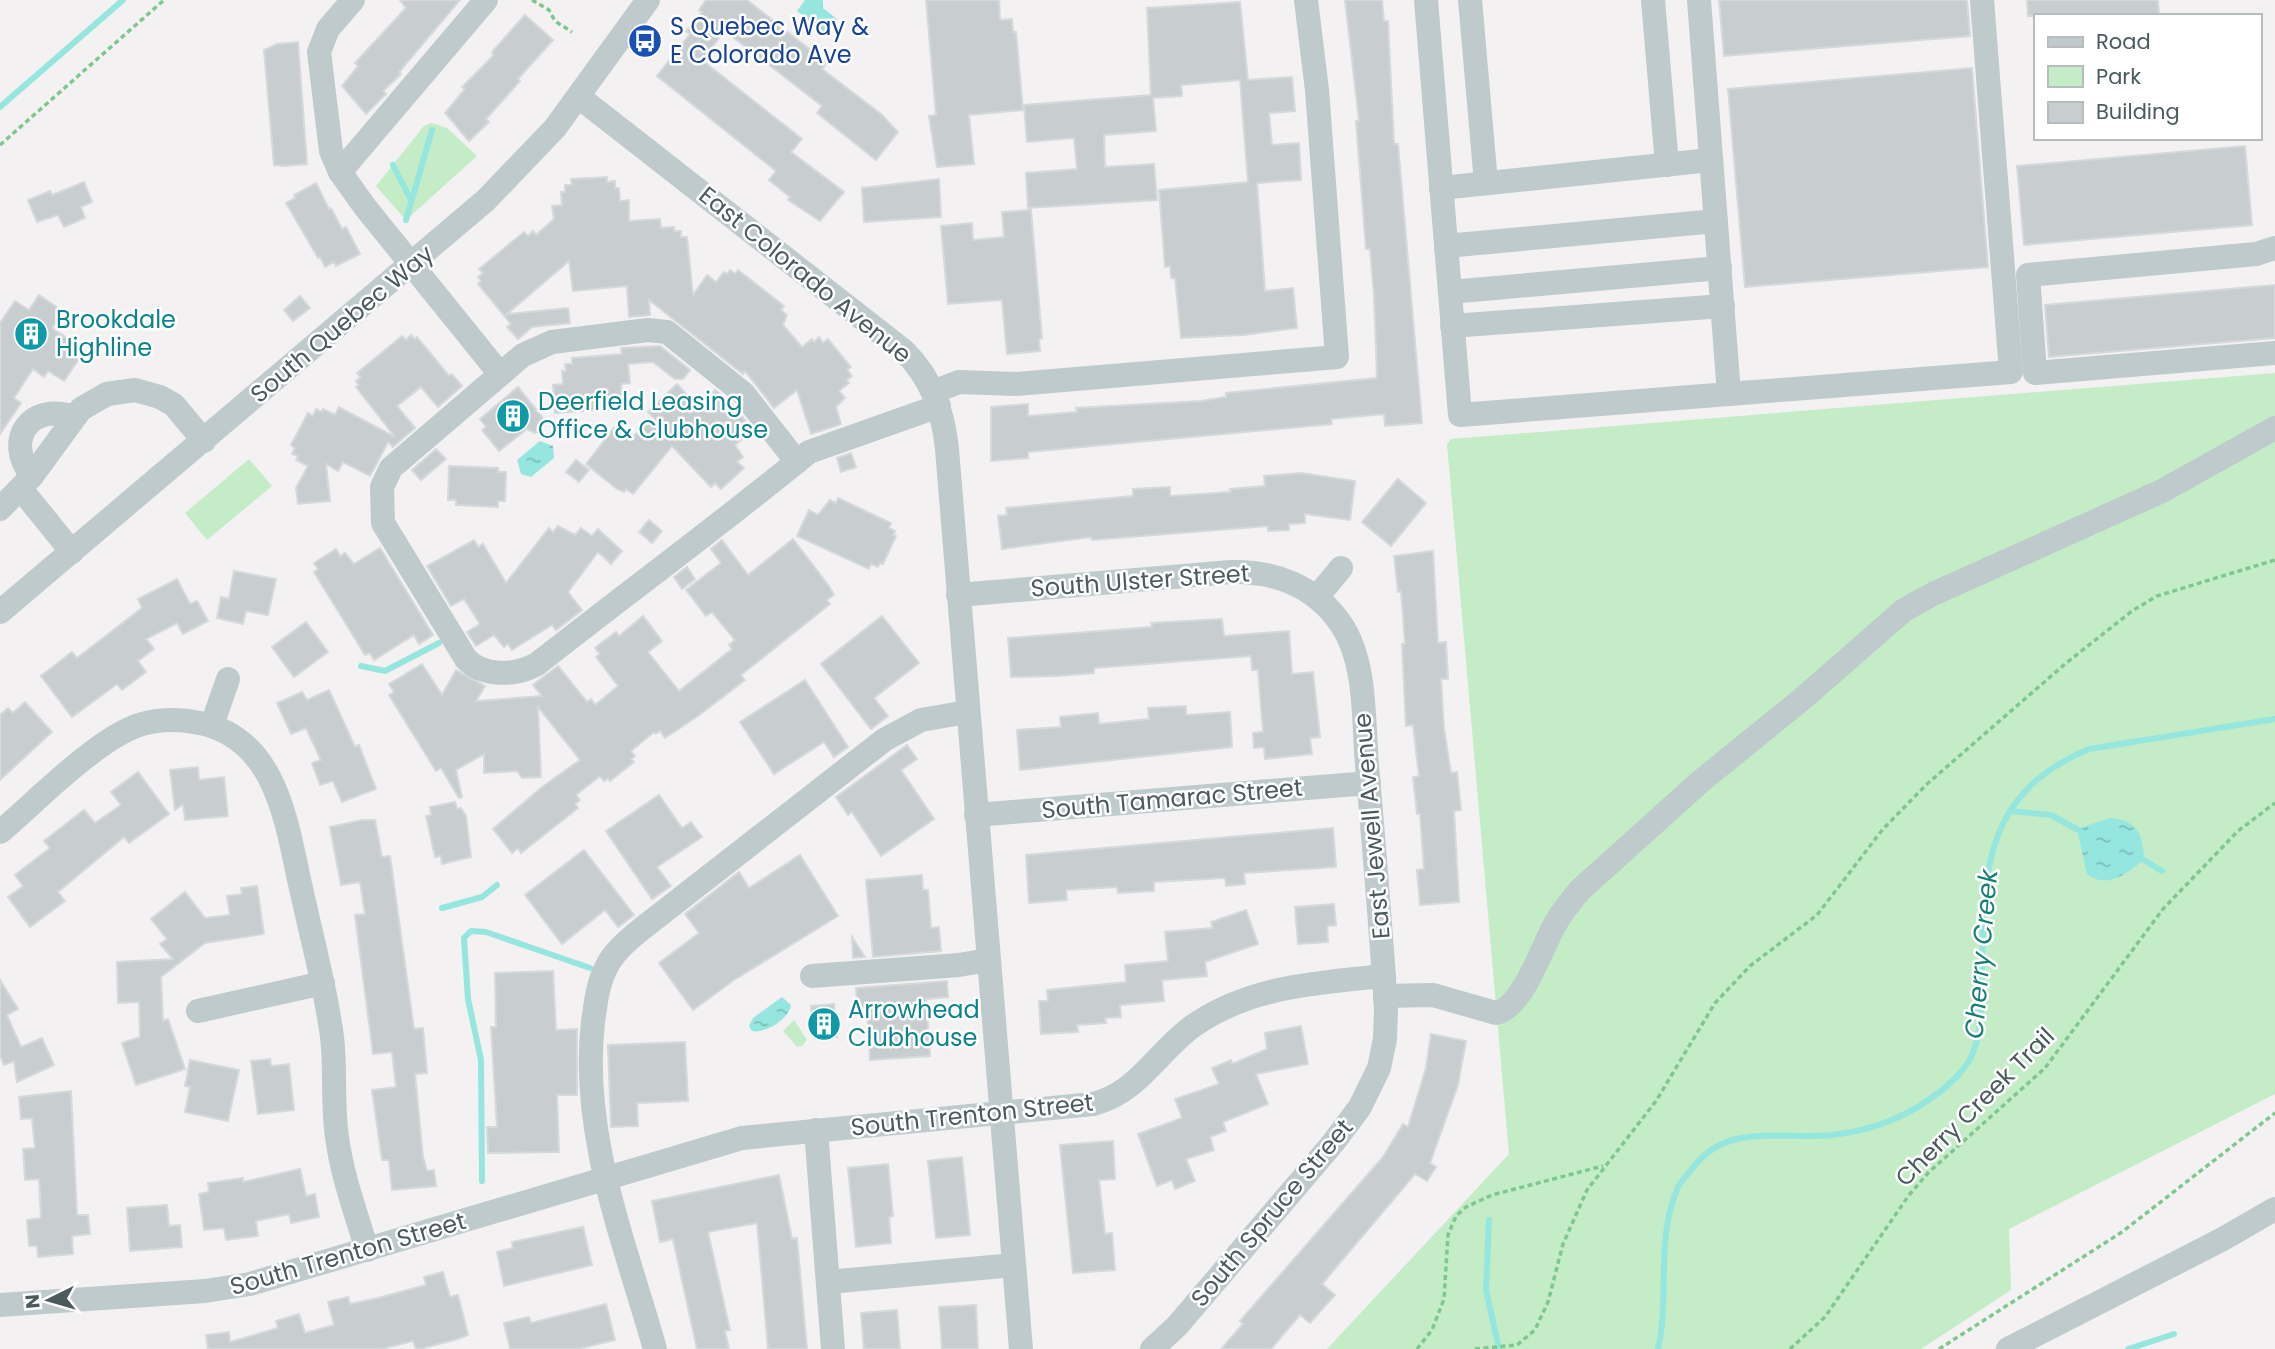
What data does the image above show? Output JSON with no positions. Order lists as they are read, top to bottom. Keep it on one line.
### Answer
{"streets":{"street":["East Colorado Avenue","South Quebec Way","South Ulster Street","South Tamarac Street","East Jewell Avenue","South Trenton Street","South Spruce Street"],"path":["Cherry Creek Trail"]},"crossings":[["East Colorado Avenue","South Quebec Way"],["East Colorado Avenue","South Ulster Street"],["East Colorado Avenue","South Tamarac Street"],["East Colorado Avenue","South Trenton Street"],["South Ulster Street","East Jewell Avenue"],["South Tamarac Street","East Jewell Avenue"],["East Jewell Avenue","South Trenton Street"],["East Jewell Avenue","South Spruce Street"]],"water":["Cherry Creek"],"places":{"bus stop":["S Quebec Way & E Colorado Ave"],"building":["Brookdale Highline","Deerfield Leasing Office & Clubhouse","Arrowhead Clubhouse"]},"legend":["Road","Park","Building"],"north":"left"}
